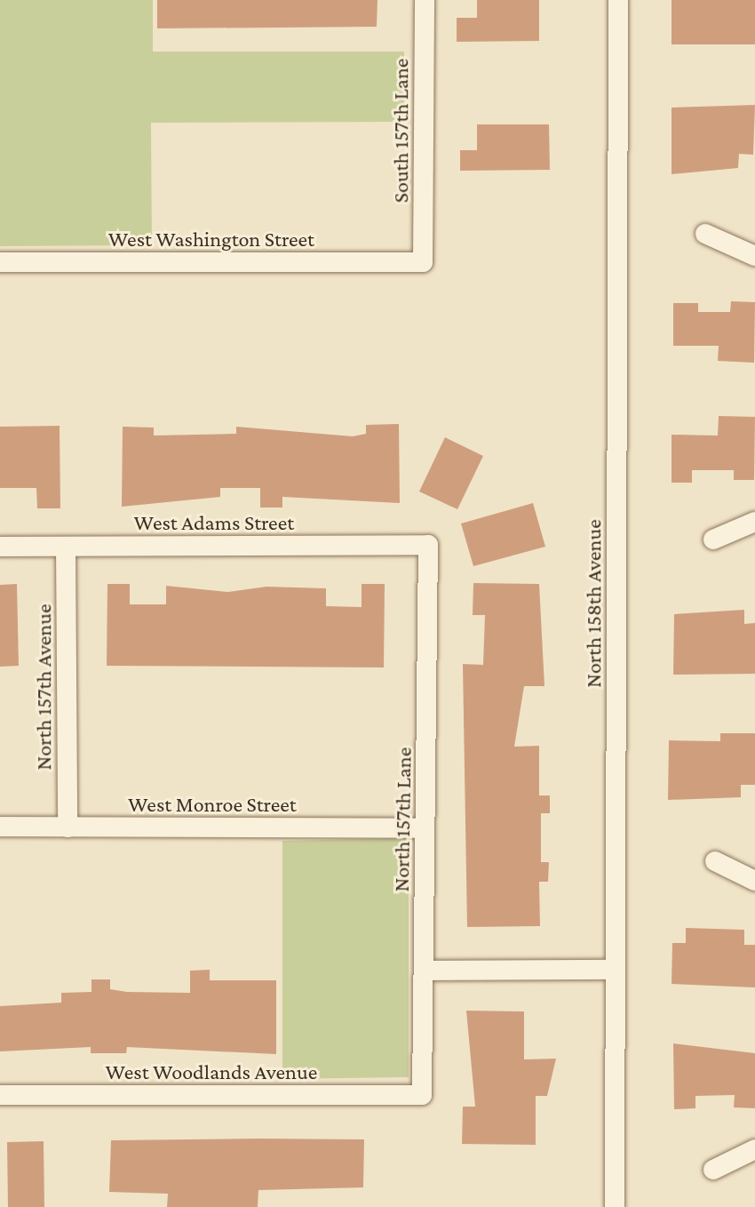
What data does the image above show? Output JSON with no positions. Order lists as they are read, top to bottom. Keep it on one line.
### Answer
{"streets":{"street":["South 157th Lane","West Washington Street","West Adams Street","North 158th Avenue","North 157th Avenue","West Monroe Street","North 157th Lane","West Woodlands Avenue"]},"crossings":[["South 157th Lane","West Washington Street"],["West Adams Street","North 157th Avenue"],["West Adams Street","North 157th Lane"],["North 157th Avenue","West Monroe Street"],["West Monroe Street","North 157th Lane"],["North 157th Lane","West Woodlands Avenue"]]}
